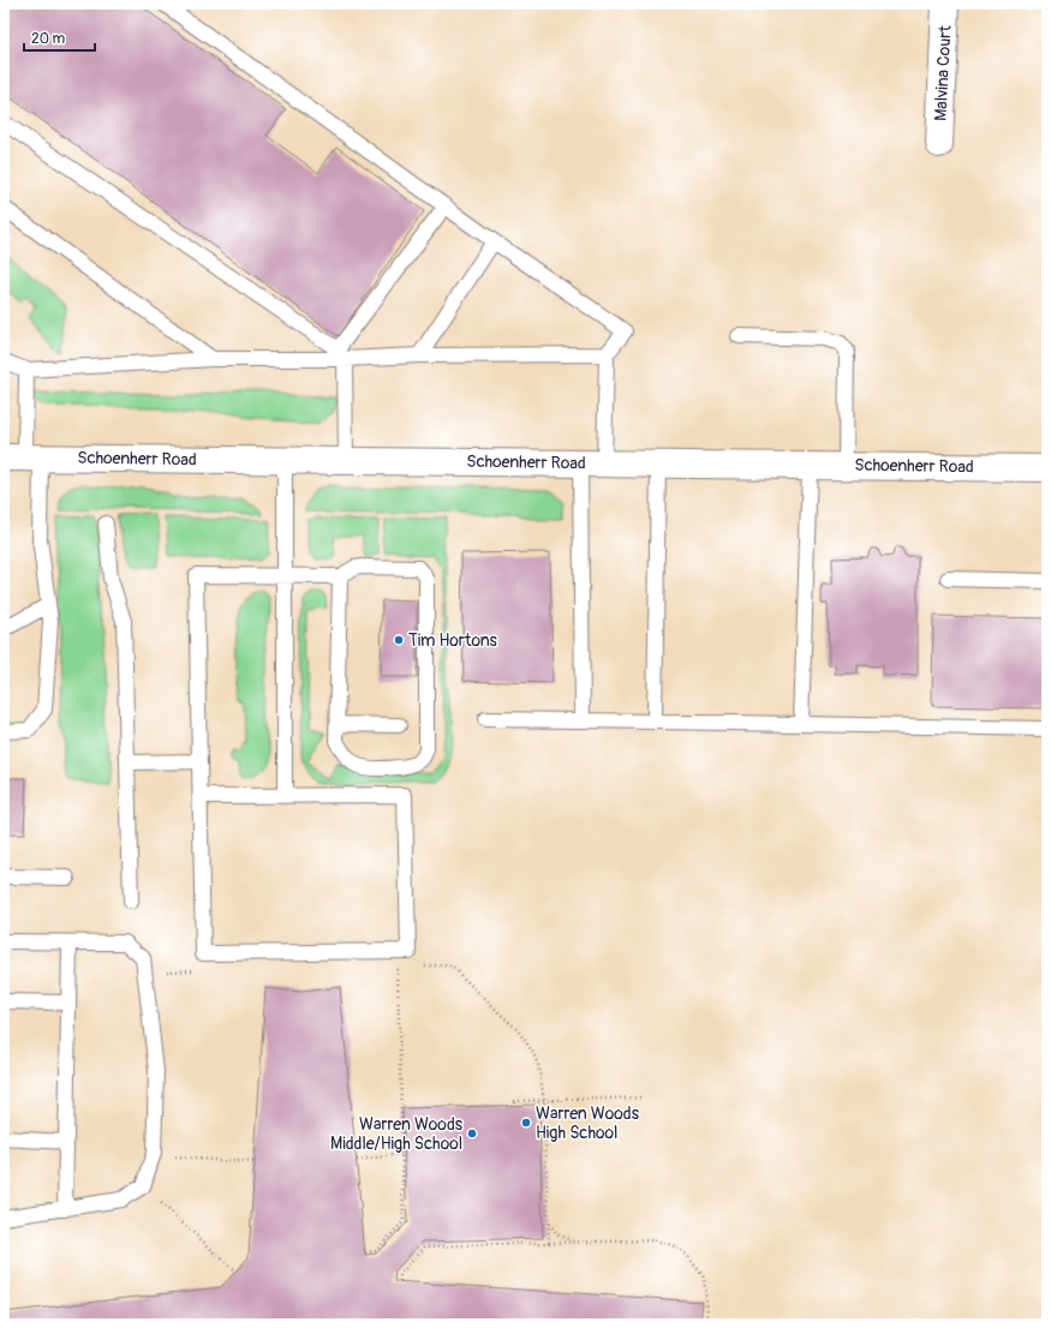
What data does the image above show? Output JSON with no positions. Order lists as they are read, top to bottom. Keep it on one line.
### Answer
{"streets":{"main road":["Malvina Court","Schoenherr Road"]},"places":["Tim Hortons","Warren Woods High School","Warren Woods Middle/High School"],"scale_bar":"20 m"}
